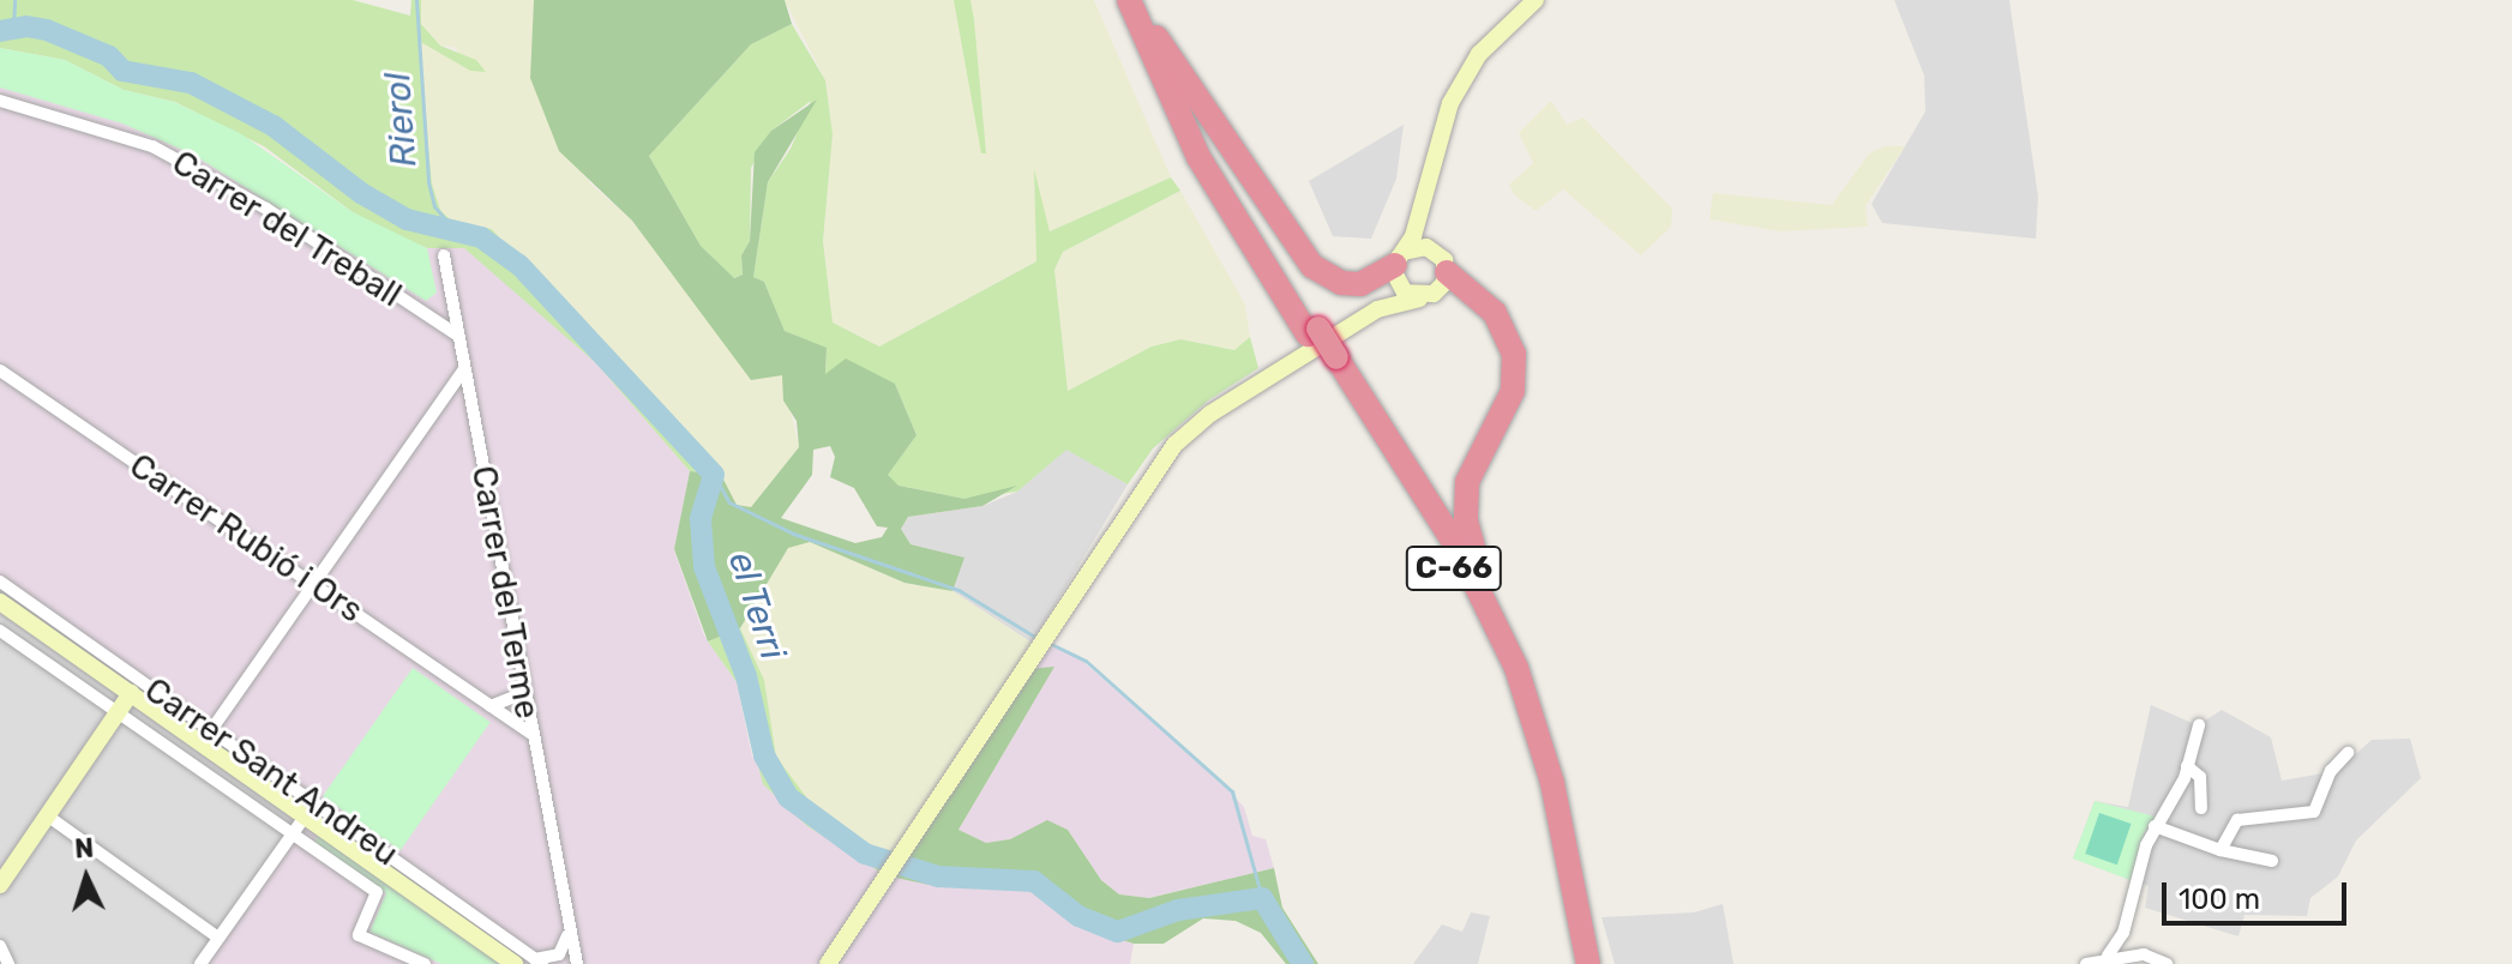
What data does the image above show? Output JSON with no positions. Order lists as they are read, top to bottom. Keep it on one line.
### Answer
{"streets":{"highway":["C-66"],"street":["Carrer del Treball","Carrer Rubió i Ors","Carrer del Terme","Carrer Sant Andreu"]},"crossings":[["Carrer del Treball","Carrer del Terme"],["Carrer Rubió i Ors","Carrer del Terme"]],"water":["Rierol","el Terri"],"scale_bar":"100 m","north":"top"}
